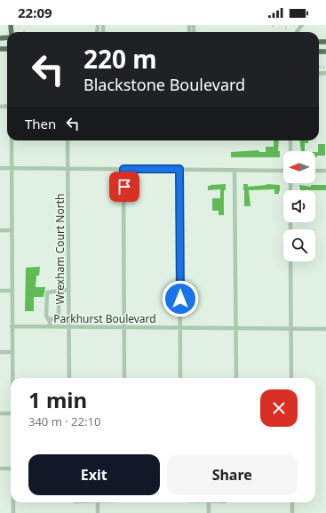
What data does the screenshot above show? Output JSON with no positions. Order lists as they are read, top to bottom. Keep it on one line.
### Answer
{"streets":{"street":["Wrexham Court North","Parkhurst Boulevard"]},"crossings":[["Wrexham Court North","Parkhurst Boulevard"]],"north":"left","page":{"status":"22:09","turn":["220 m","Blackstone Boulevard"],"then":"Then","heading":["1 min","340 m · 22:10"],"buttons":["Exit","Share"]}}
